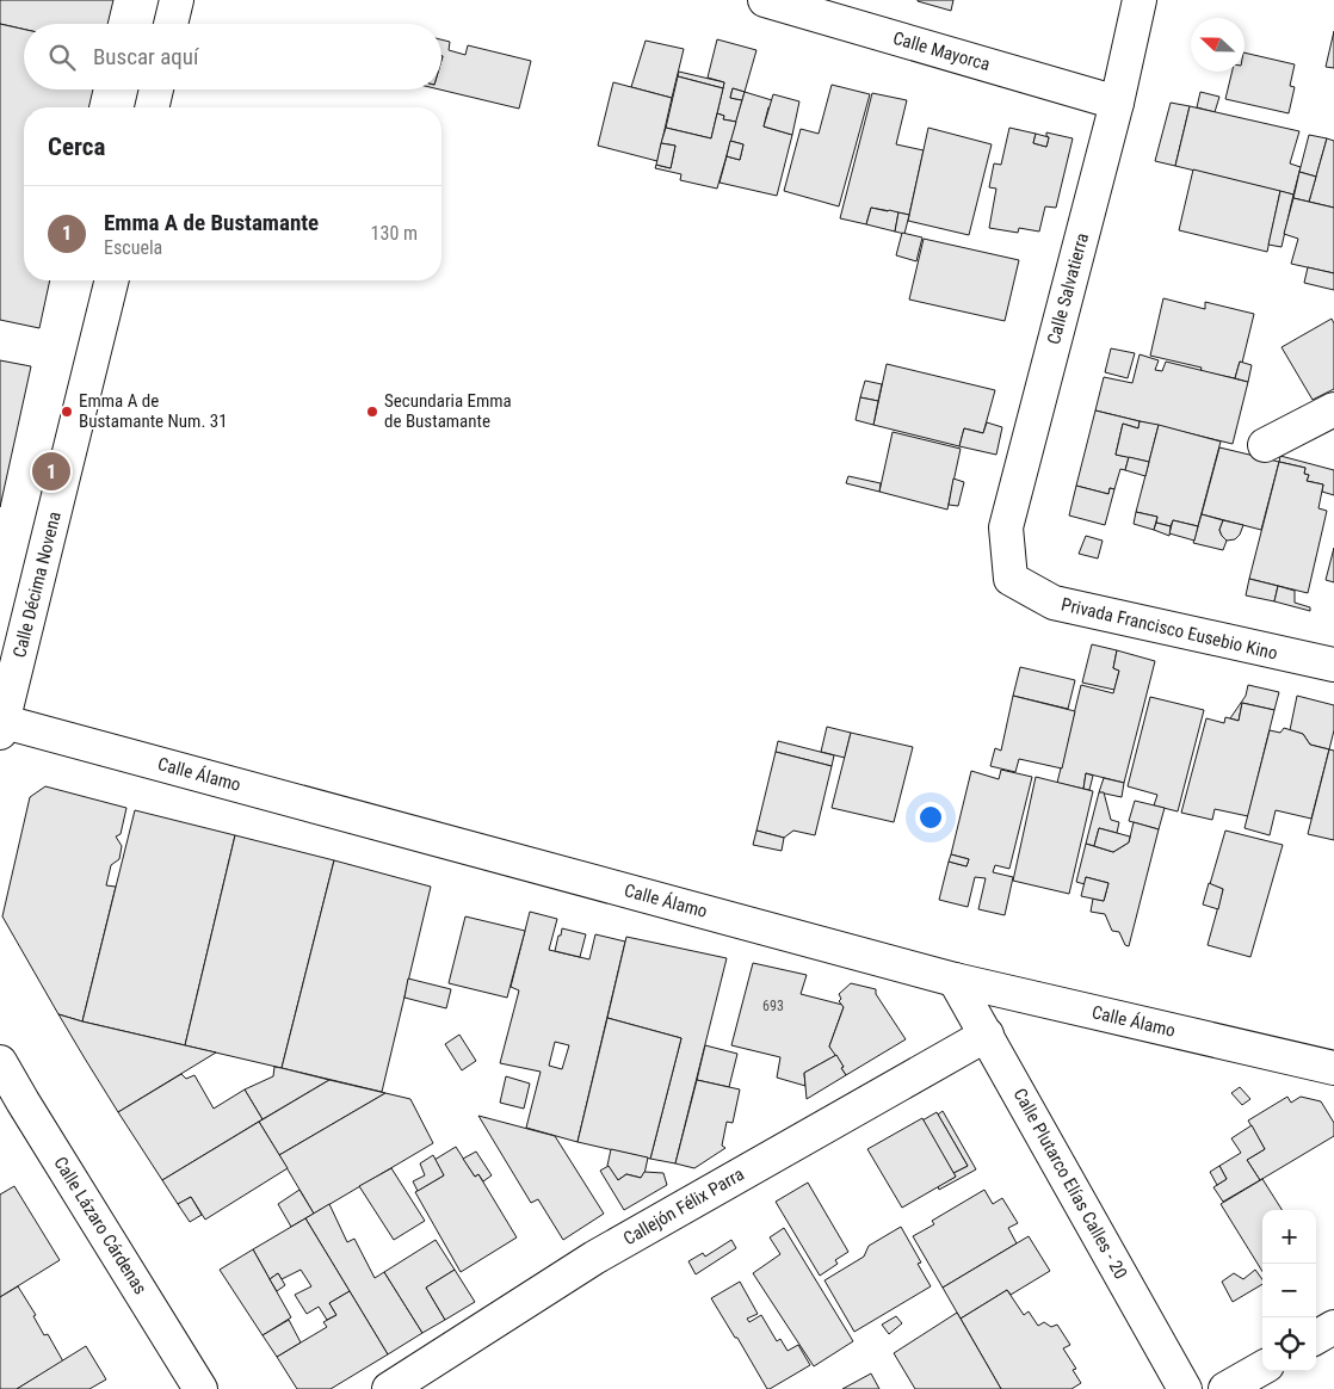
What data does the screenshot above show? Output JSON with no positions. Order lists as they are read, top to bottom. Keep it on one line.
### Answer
{"streets":{"street":["Calle Mayorca","Calle Salvatierra","Calle Décima Novena","Privada Francisco Eusebio Kino","Calle Álamo","Calle Plutarco Elías Calles - 20","Callejón Félix Parra","Calle Lázaro Cárdenas"]},"crossings":[["Calle Mayorca","Calle Salvatierra"],["Calle Salvatierra","Privada Francisco Eusebio Kino"],["Calle Décima Novena","Calle Álamo"],["Calle Álamo","Calle Plutarco Elías Calles - 20"],["Calle Plutarco Elías Calles - 20","Callejón Félix Parra"]],"places":["Emma A de Bustamante Num. 31","Secundaria Emma de Bustamante"],"house_numbers":["693"],"north":"left","page":{"search":"Buscar aquí","heading":"Cerca","list":[{"mark":"1","name":"Emma A de Bustamante","note":"Escuela","value":"130 m"}],"pins":"1","map_buttons":["+","−"]}}
